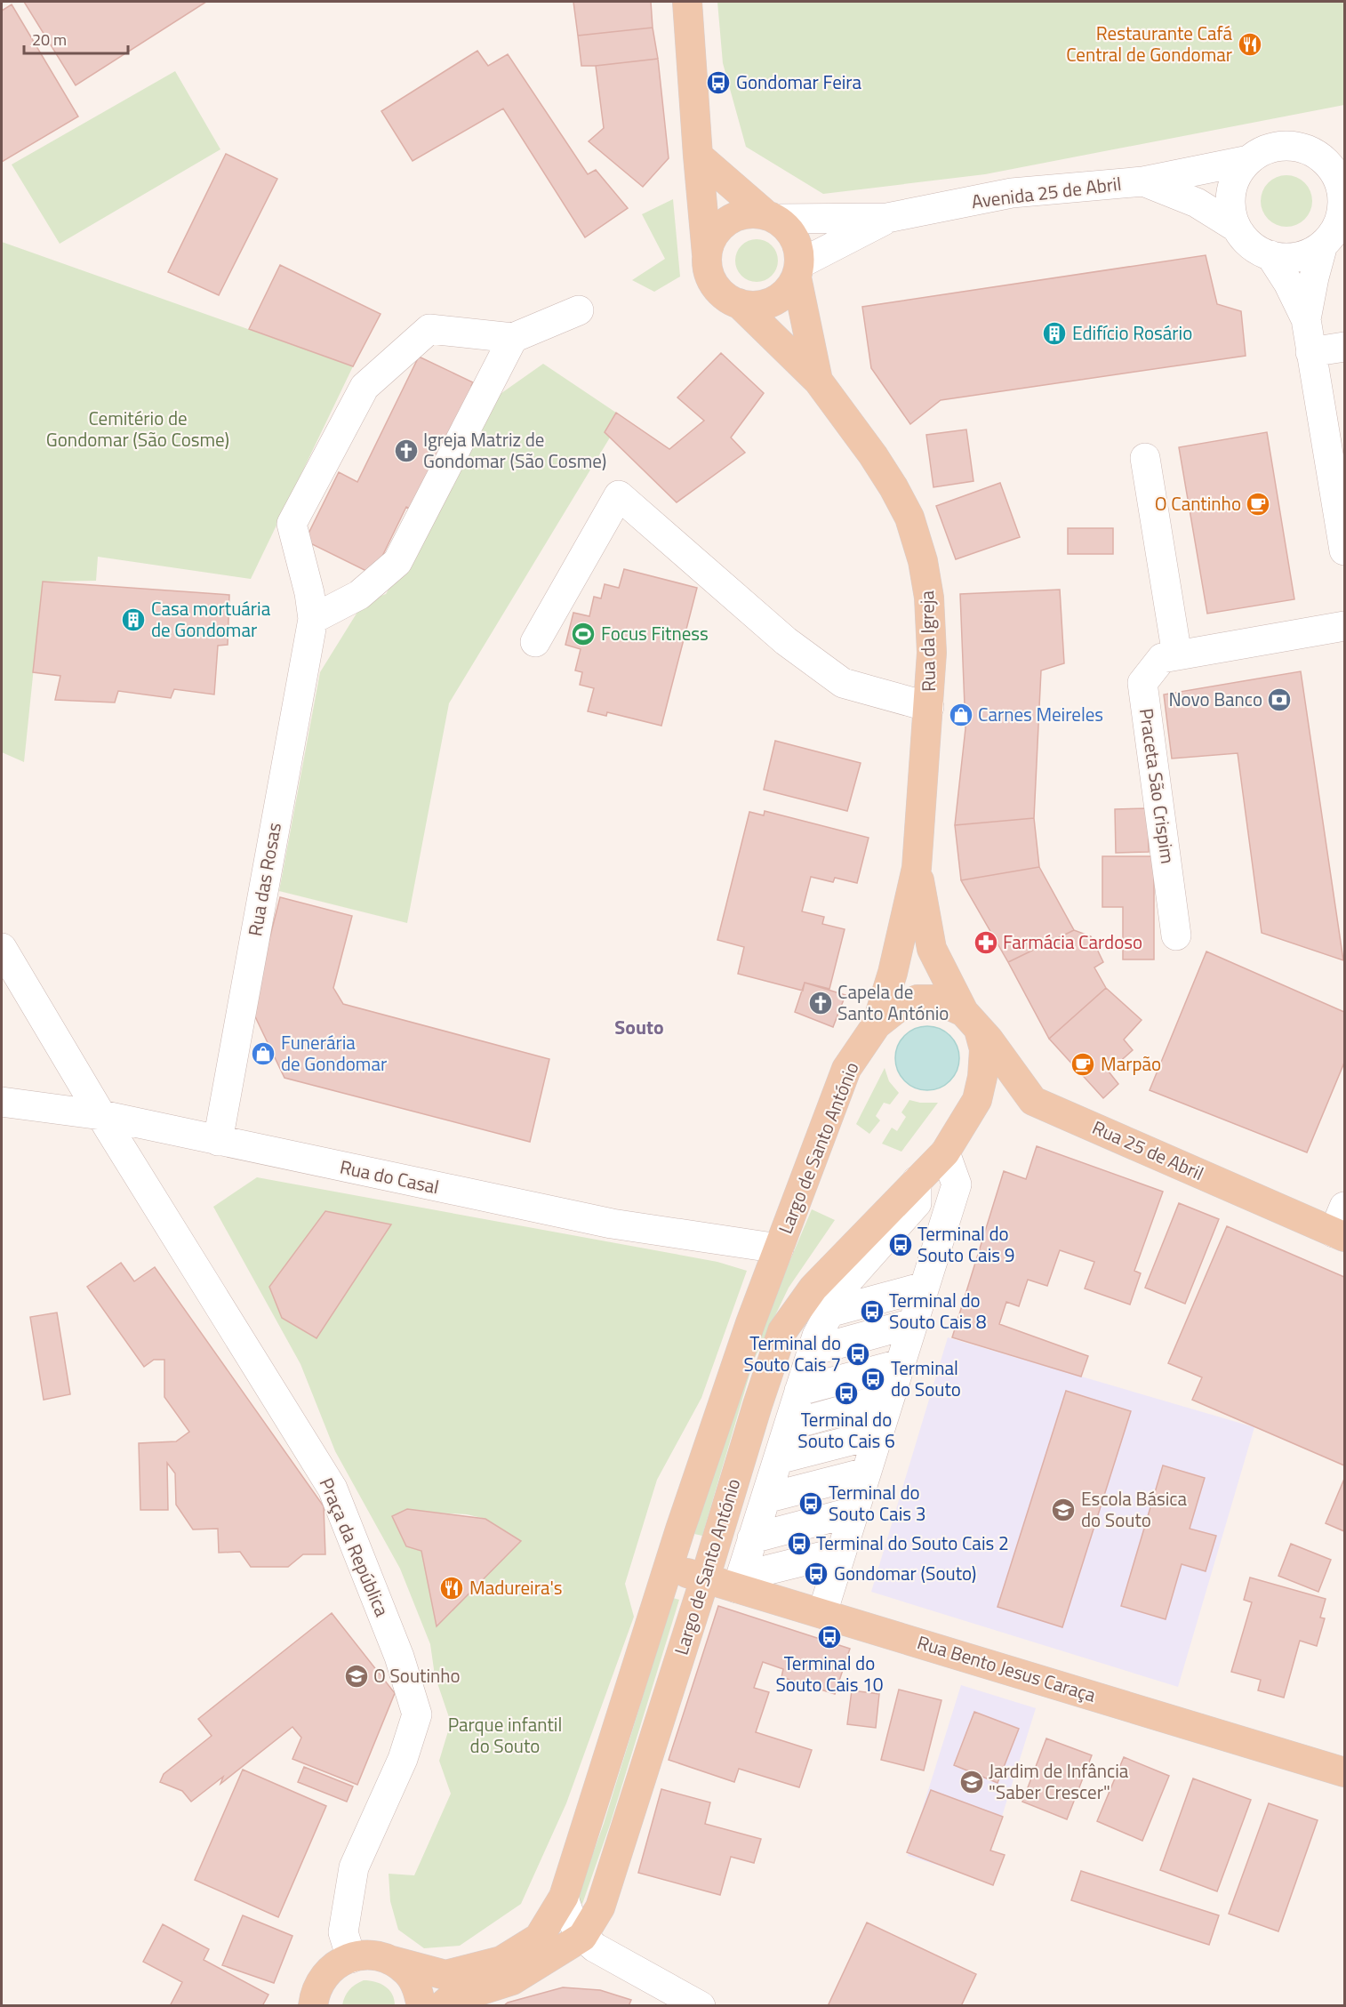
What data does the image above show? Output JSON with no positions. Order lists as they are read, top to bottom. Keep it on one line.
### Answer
{"streets":{"main road":["Rua da Igreja","Largo de Santo António","Rua 25 de Abril","Rua Bento Jesus Caraça"],"street":["Avenida 25 de Abril","Praceta São Crispim","Rua das Rosas","Rua do Casal","Praça da República"]},"crossings":[["Avenida 25 de Abril","Rua da Igreja"],["Rua da Igreja","Largo de Santo António"],["Rua da Igreja","Rua 25 de Abril"],["Rua das Rosas","Rua do Casal"],["Largo de Santo António","Rua 25 de Abril"],["Largo de Santo António","Rua do Casal"],["Largo de Santo António","Praça da República"],["Largo de Santo António","Rua Bento Jesus Caraça"],["Rua do Casal","Praça da República"]],"districts":["Souto"],"parks":["Cemitério de Gondomar (São Cosme)","Parque infantil do Souto"],"places":{"restaurant":["Restaurante Cafá Central de Gondomar","Madureira's"],"bus stop":["Gondomar Feira","Terminal do Souto Cais 9","Terminal do Souto Cais 8","Terminal do Souto Cais 7","Terminal do Souto","Terminal do Souto Cais 6","Terminal do Souto Cais 3","Terminal do Souto Cais 2","Gondomar (Souto)","Terminal do Souto Cais 10"],"building":["Edifício Rosário","Casa mortuária de Gondomar"],"church":["Igreja Matriz de Gondomar (São Cosme)","Capela de Santo António"],"cafe":["O Cantinho","Marpão"],"sports":["Focus Fitness"],"bank":["Novo Banco"],"shop":["Carnes Meireles","Funerária de Gondomar"],"pharmacy":["Farmácia Cardoso"],"school or university":["Escola Básica do Souto","O Soutinho","Jardim de Infância \"Saber Crescer\""]},"scale_bar":"20 m"}
